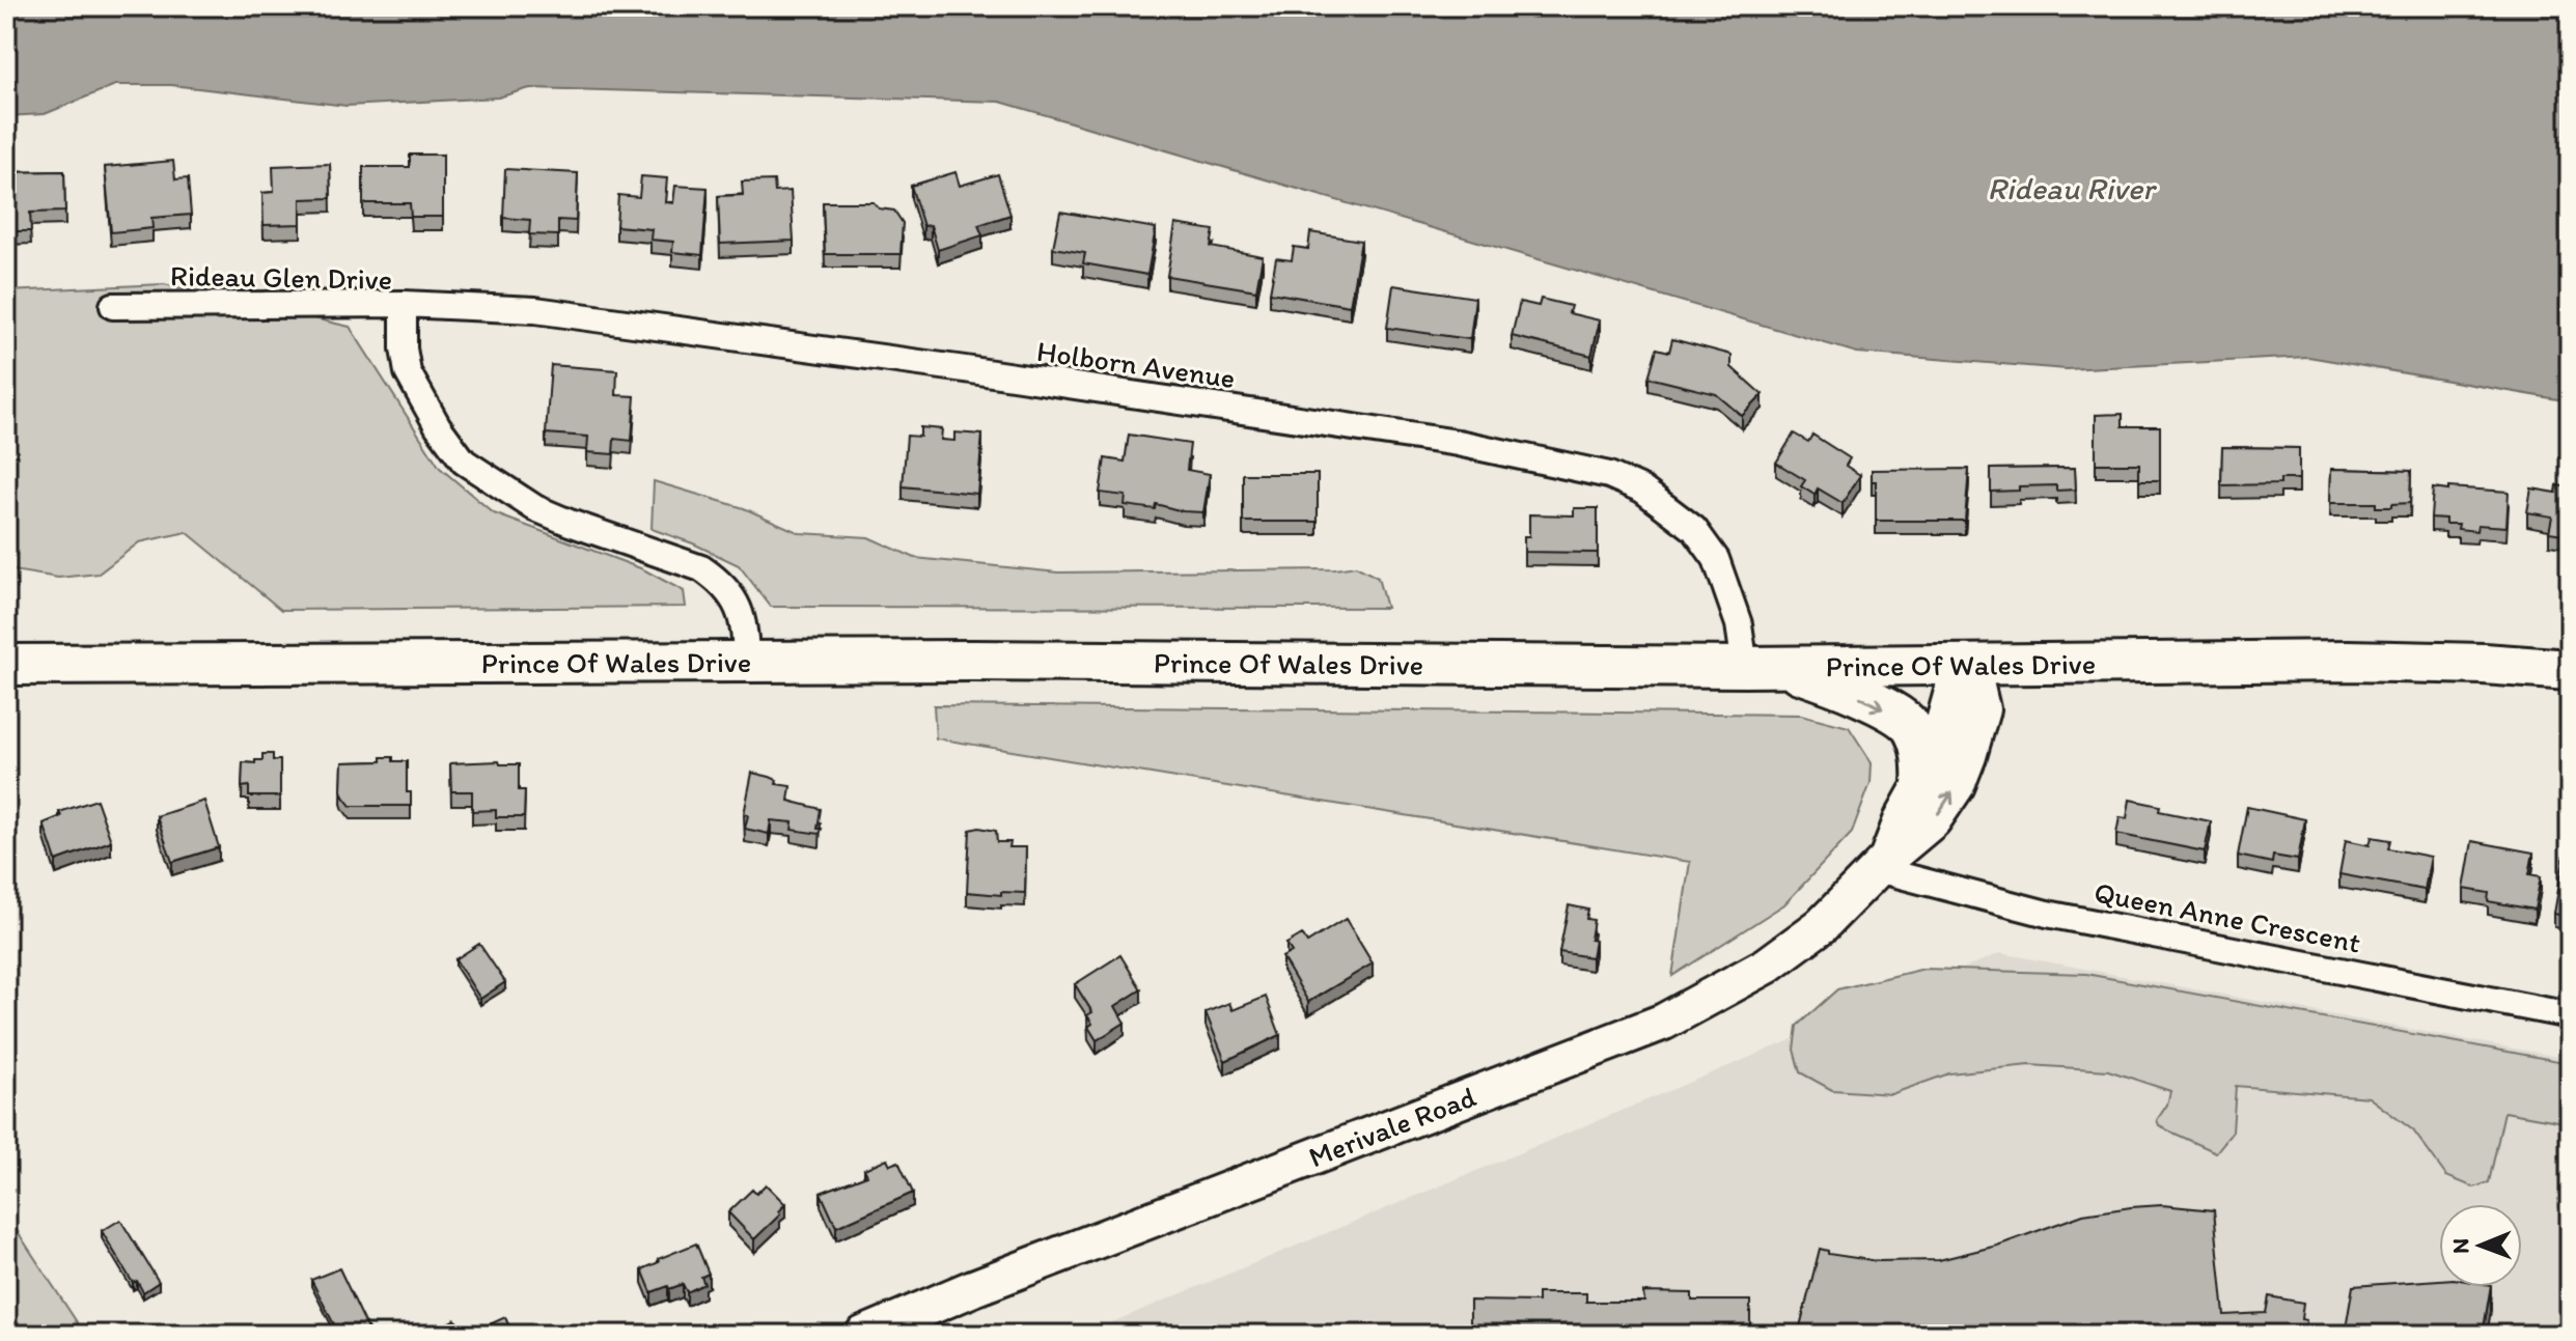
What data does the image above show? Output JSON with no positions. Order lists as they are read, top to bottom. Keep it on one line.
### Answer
{"streets":{"main road":["Prince Of Wales Drive","Merivale Road"],"street":["Rideau Glen Drive","Holborn Avenue","Queen Anne Crescent"]},"crossings":[["Rideau Glen Drive","Holborn Avenue"],["Rideau Glen Drive","Prince Of Wales Drive"],["Holborn Avenue","Prince Of Wales Drive"],["Prince Of Wales Drive","Merivale Road"],["Queen Anne Crescent","Merivale Road"]],"water":["Rideau River"],"north":"left"}
